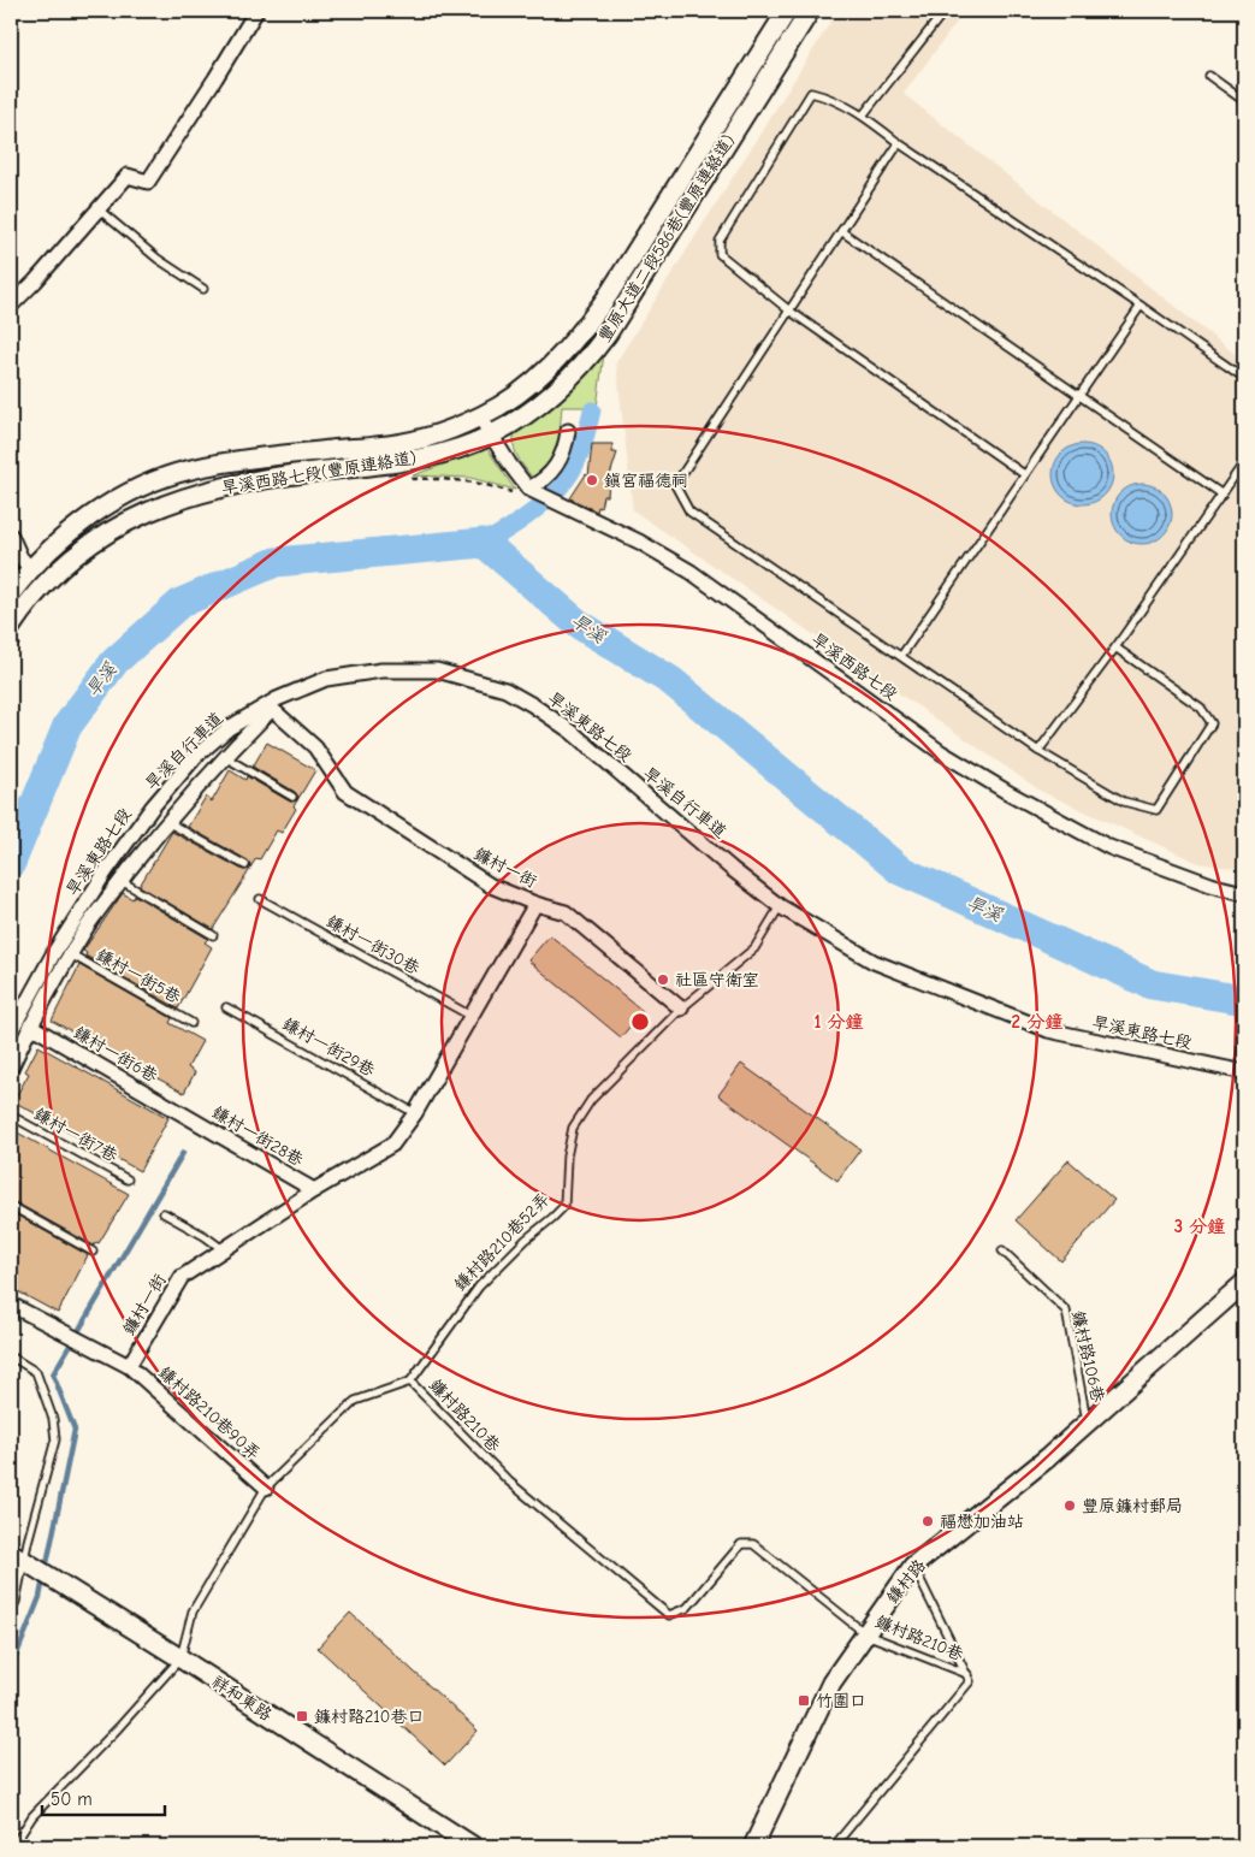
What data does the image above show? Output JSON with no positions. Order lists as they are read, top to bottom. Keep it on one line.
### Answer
{"streets":{"street":["豐原大道二段586巷(豐原連絡道)","旱溪西路七段(豐原連絡道)","旱溪西路七段","旱溪東路七段","鐮村一街","鎌村一街6巷","鎌村一街28巷","鎌村路210巷90弄","鎌村路","祥和東路"],"lane":["鎌村一街30巷","鎌村一街5巷","鎌村一街29巷","鎌村一街7巷","鎌村路210巷52弄","鐮村路106巷","鐮村路210巷"]},"crossings":[["豐原大道二段586巷(豐原連絡道)","旱溪西路七段(豐原連絡道)"],["豐原大道二段586巷(豐原連絡道)","旱溪西路七段"],["旱溪西路七段(豐原連絡道)","旱溪西路七段"],["旱溪東路七段","鎌村路210巷52弄"],["鐮村一街","鎌村一街30巷"],["鐮村一街","鎌村一街5巷"],["鐮村一街","鎌村一街29巷"],["鐮村一街","鎌村一街6巷"],["鐮村一街","鎌村一街28巷"],["鐮村一街","鎌村路210巷90弄"],["鎌村一街6巷","鎌村一街28巷"],["鎌村路210巷52弄","鐮村路210巷"],["鐮村路106巷","鎌村路"],["鎌村路210巷90弄","鐮村路210巷"],["鐮村路210巷","鎌村路"],["鐮村路210巷","祥和東路"]],"water":["旱溪"],"places":{"other":["鎮宮福德祠","社區守衛室","豐原鐮村郵局","福懋加油站"],"transit":["竹圍口","鐮村路210巷口"]},"scale_bar":"50 m","rings":["1 分鐘","2 分鐘","3 分鐘"]}
